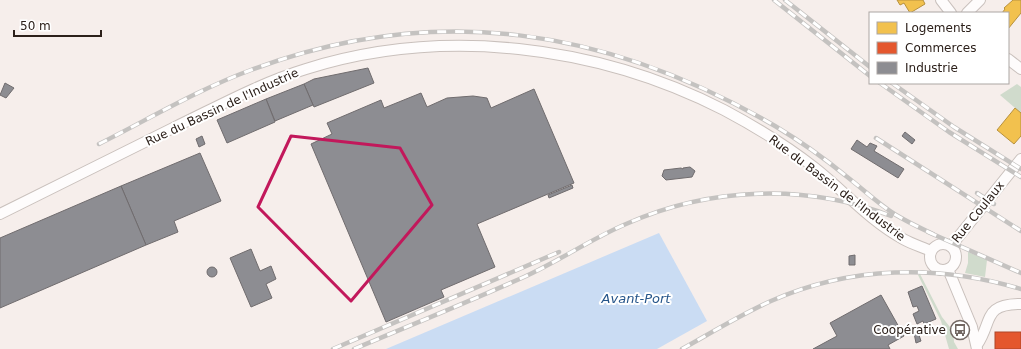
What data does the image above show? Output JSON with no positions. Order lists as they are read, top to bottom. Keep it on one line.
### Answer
{"streets":{"street":["Rue du Bassin de l'Industrie","Rue Coulaux"]},"crossings":[["Rue du Bassin de l'Industrie","Rue Coulaux"]],"water":["Avant-Port"],"places":{"bus stop":["Coopérative"]},"legend":["Logements","Commerces","Industrie"],"scale_bar":"50 m"}
